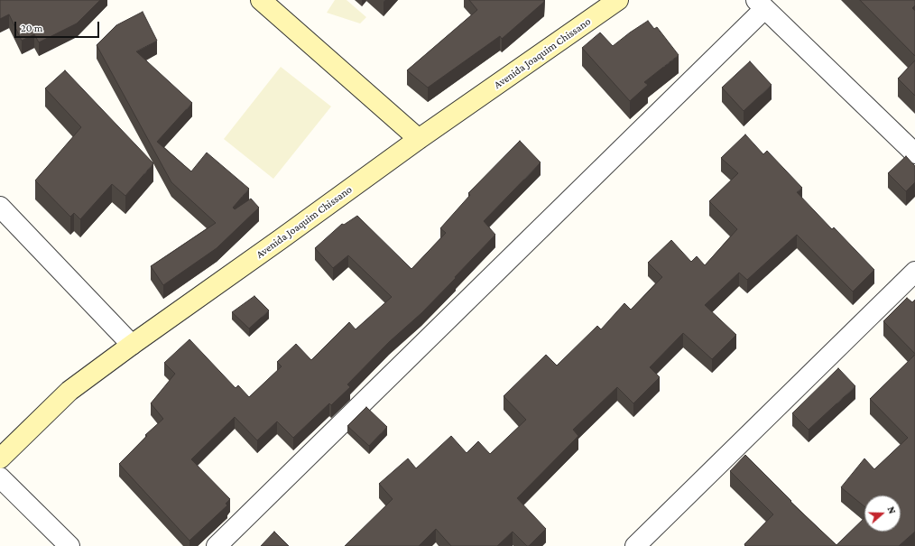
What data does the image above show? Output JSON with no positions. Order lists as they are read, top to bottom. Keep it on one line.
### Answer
{"streets":{"street":["Avenida Joaquim Chissano"]},"scale_bar":"20 m","north":"right"}
